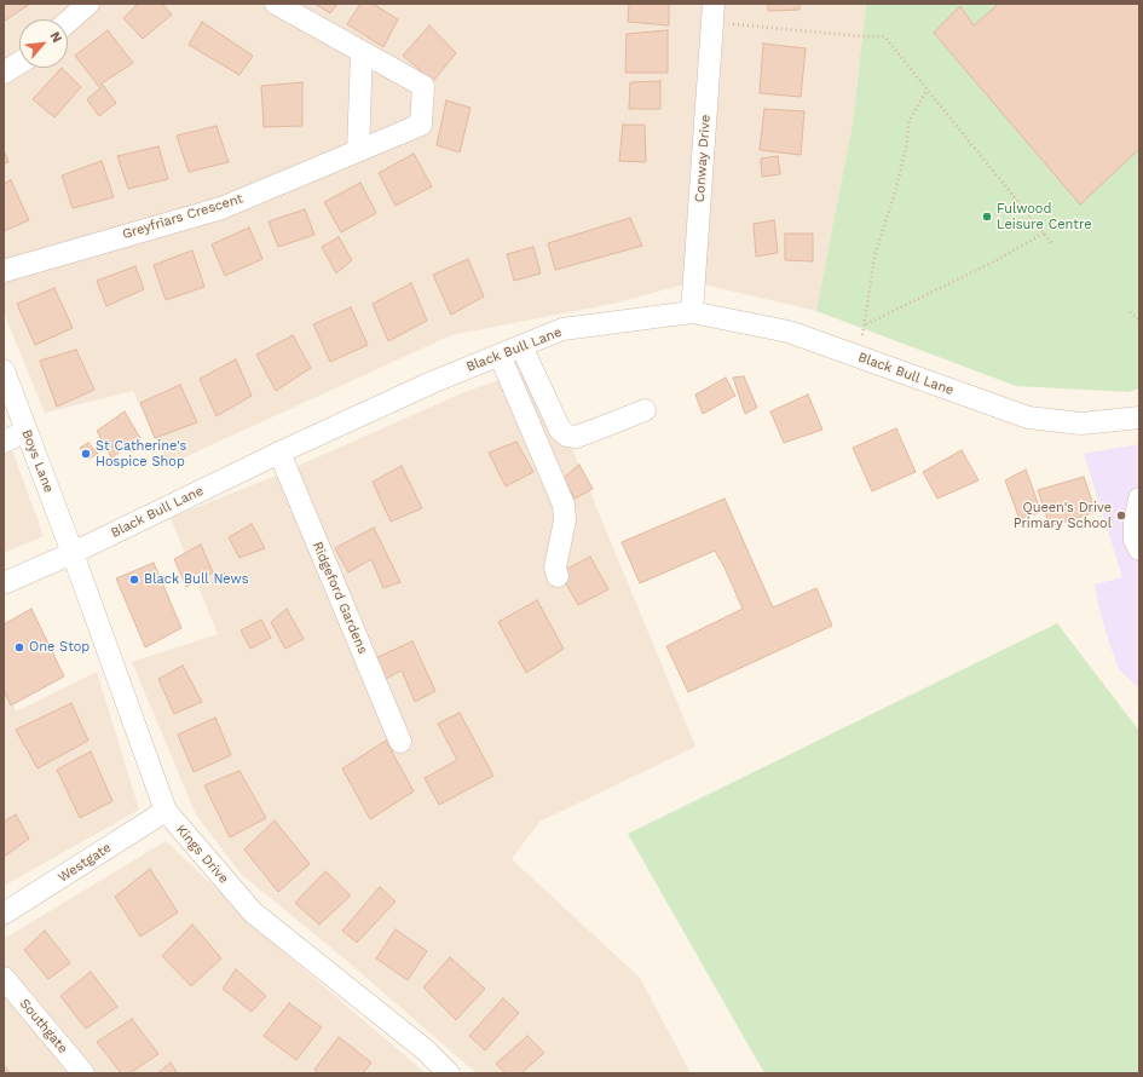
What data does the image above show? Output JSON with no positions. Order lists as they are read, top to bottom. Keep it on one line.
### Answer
{"streets":{"street":["Conway Drive","Greyfriars Crescent","Black Bull Lane","Boys Lane","Ridgeford Gardens","Kings Drive","Westgate","Southgate"]},"crossings":[["Conway Drive","Black Bull Lane"],["Black Bull Lane","Boys Lane"],["Black Bull Lane","Ridgeford Gardens"],["Black Bull Lane","Kings Drive"],["Boys Lane","Kings Drive"],["Kings Drive","Westgate"]],"places":["Fulwood Leisure Centre","St Catherine's Hospice Shop","Queen's Drive Primary School","Black Bull News","One Stop"],"north":"top right"}
